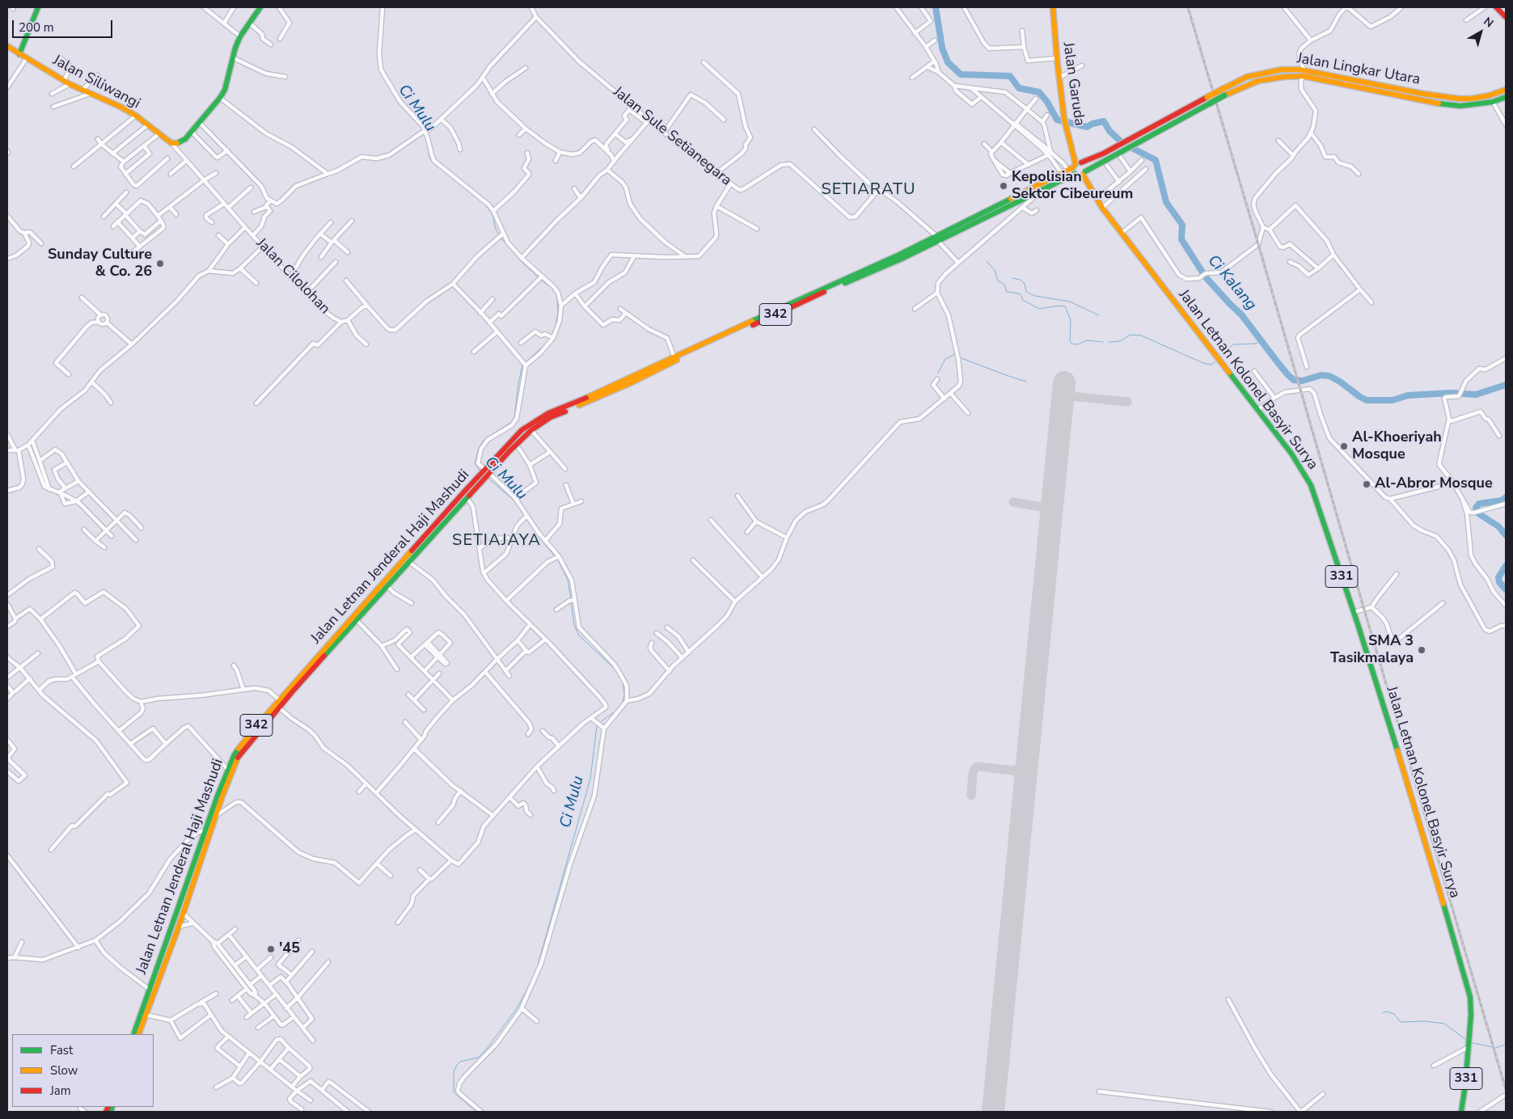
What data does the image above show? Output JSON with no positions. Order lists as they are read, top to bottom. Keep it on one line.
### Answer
{"streets":{"main road":["Jalan Lingkar Utara","Jalan Siliwangi","Jalan Garuda","342","Jalan Letnan Kolonel Basyir Surya","Jalan Letnan Jenderal Haji Mashudi","331"],"street":["Jalan Sule Setianegara","Jalan Cilolohan"]},"crossings":[["Jalan Lingkar Utara","Jalan Garuda"],["Jalan Lingkar Utara","Jalan Letnan Kolonel Basyir Surya"],["Jalan Lingkar Utara","Jalan Letnan Jenderal Haji Mashudi"],["Jalan Siliwangi","Jalan Cilolohan"],["Jalan Garuda","Jalan Letnan Kolonel Basyir Surya"],["Jalan Garuda","Jalan Letnan Jenderal Haji Mashudi"],["Jalan Letnan Kolonel Basyir Surya","Jalan Letnan Jenderal Haji Mashudi"]],"districts":["SETIARATU","SETIAJAYA"],"water":["Ci Mulu","Ci Kalang"],"places":["Kepolisian Sektor Cibeureum","Sunday Culture & Co. 26","Al-Khoeriyah Mosque","Al-Abror Mosque","SMA 3 Tasikmalaya","'45"],"legend":["Fast","Slow","Jam"],"scale_bar":"200 m","north":"top right"}
